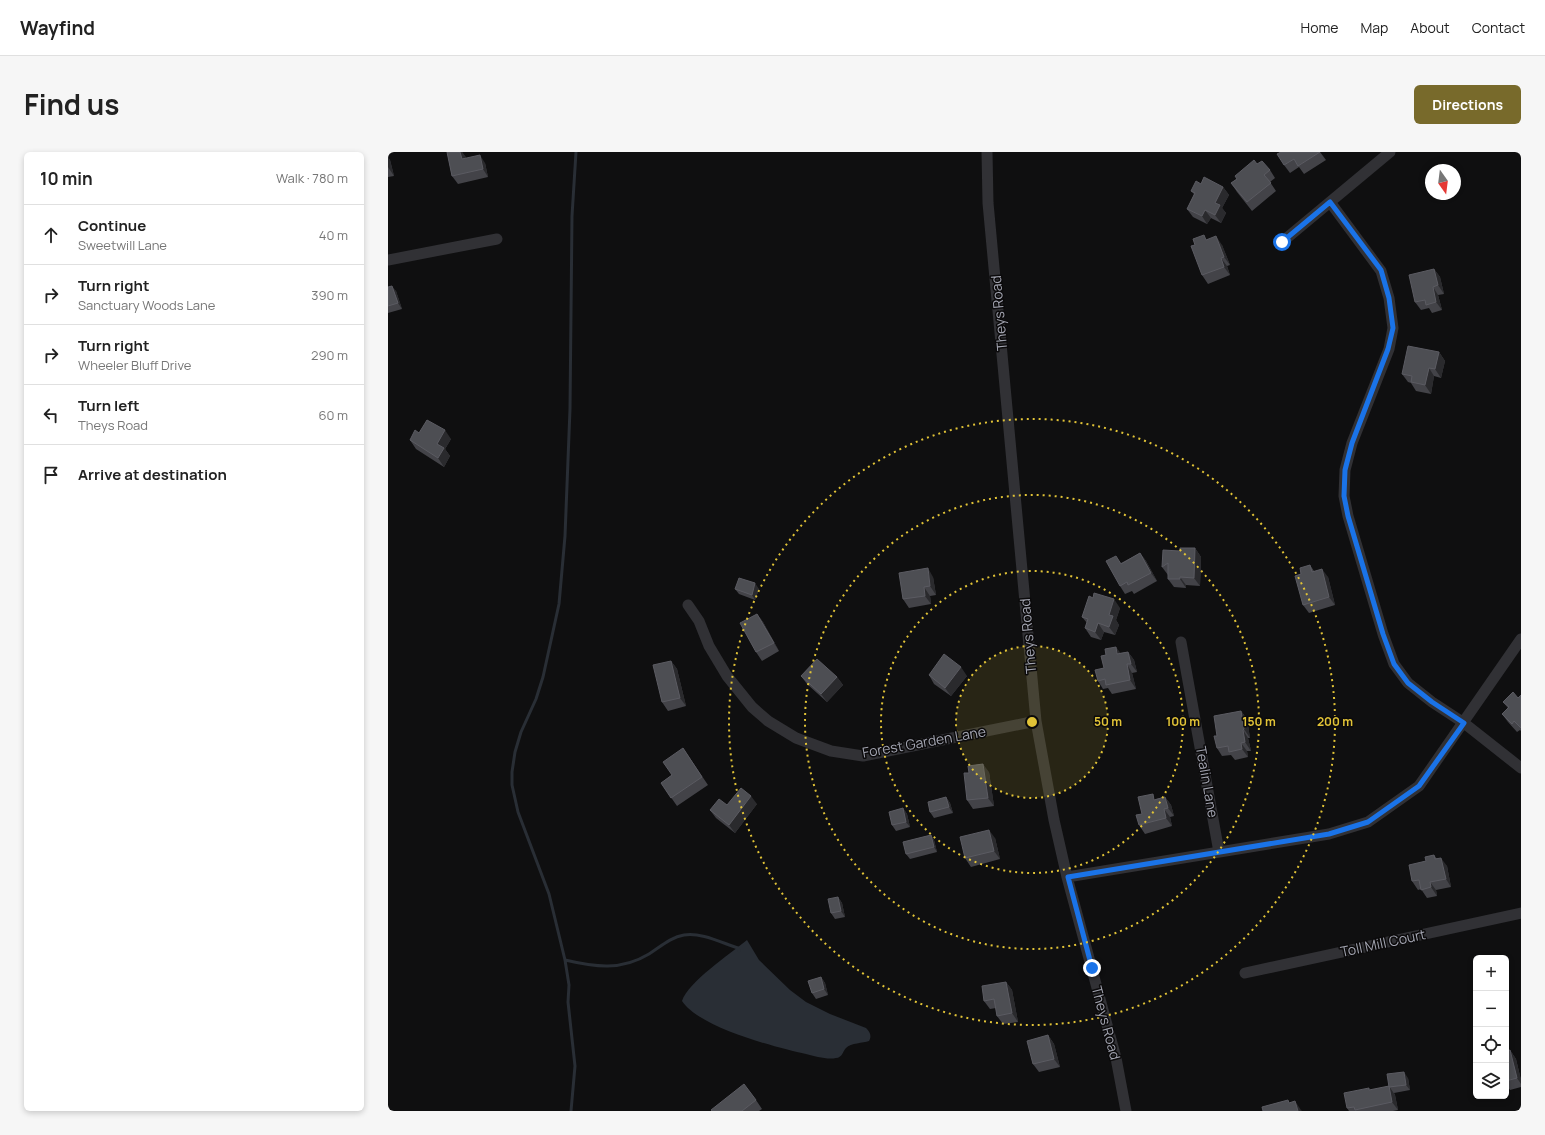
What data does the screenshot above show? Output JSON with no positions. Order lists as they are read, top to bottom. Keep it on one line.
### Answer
{"streets":{"street":["Theys Road","Forest Garden Lane","Tealin Lane","Toll Mill Court"]},"crossings":[["Theys Road","Forest Garden Lane"]],"north":"bottom","page":{"header":"Wayfind","nav":["Home","Map","About","Contact"],"title":"Find us","buttons":"Directions","heading":["10 min","Walk · 780 m"],"list":[["Continue","Sweetwill Lane","40 m"],["Turn right","Sanctuary Woods Lane","390 m"],["Turn right","Wheeler Bluff Drive","290 m"],["Turn left","Theys Road","60 m"],"Arrive at destination"],"map_buttons":["+","−"]},"rings":["50 m","100 m","150 m","200 m"]}
